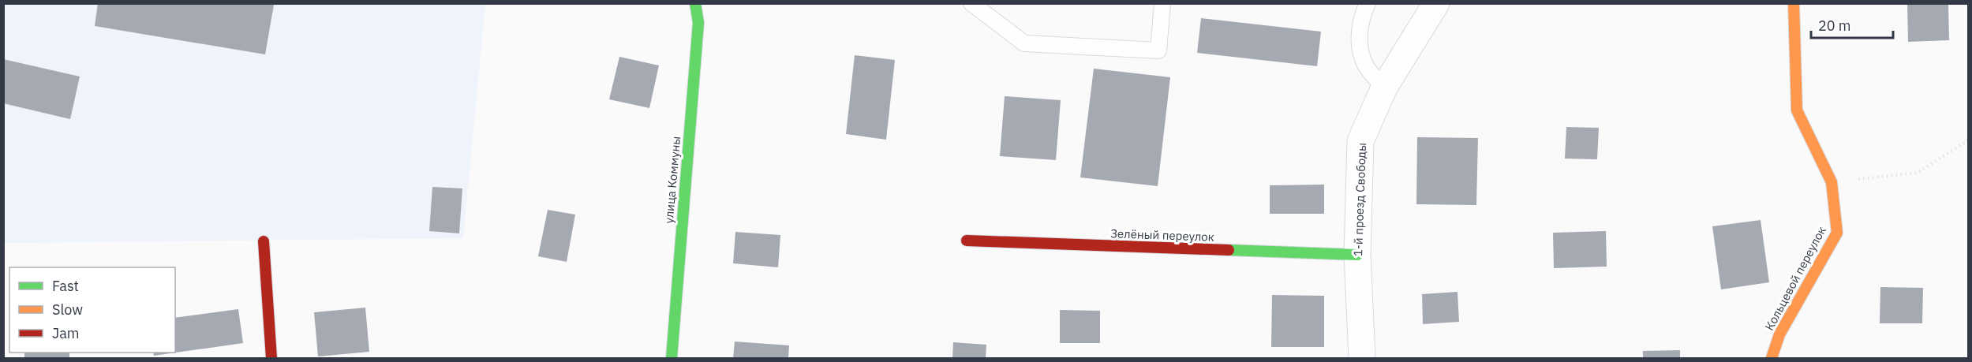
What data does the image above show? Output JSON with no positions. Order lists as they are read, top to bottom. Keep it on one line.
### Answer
{"streets":{"street":["улица Коммуны","1-й проезд Свободы","Зелёный переулок","Кольцевой переулок"]},"crossings":[["1-й проезд Свободы","Зелёный переулок"]],"legend":["Fast","Slow","Jam"],"scale_bar":"20 m"}
